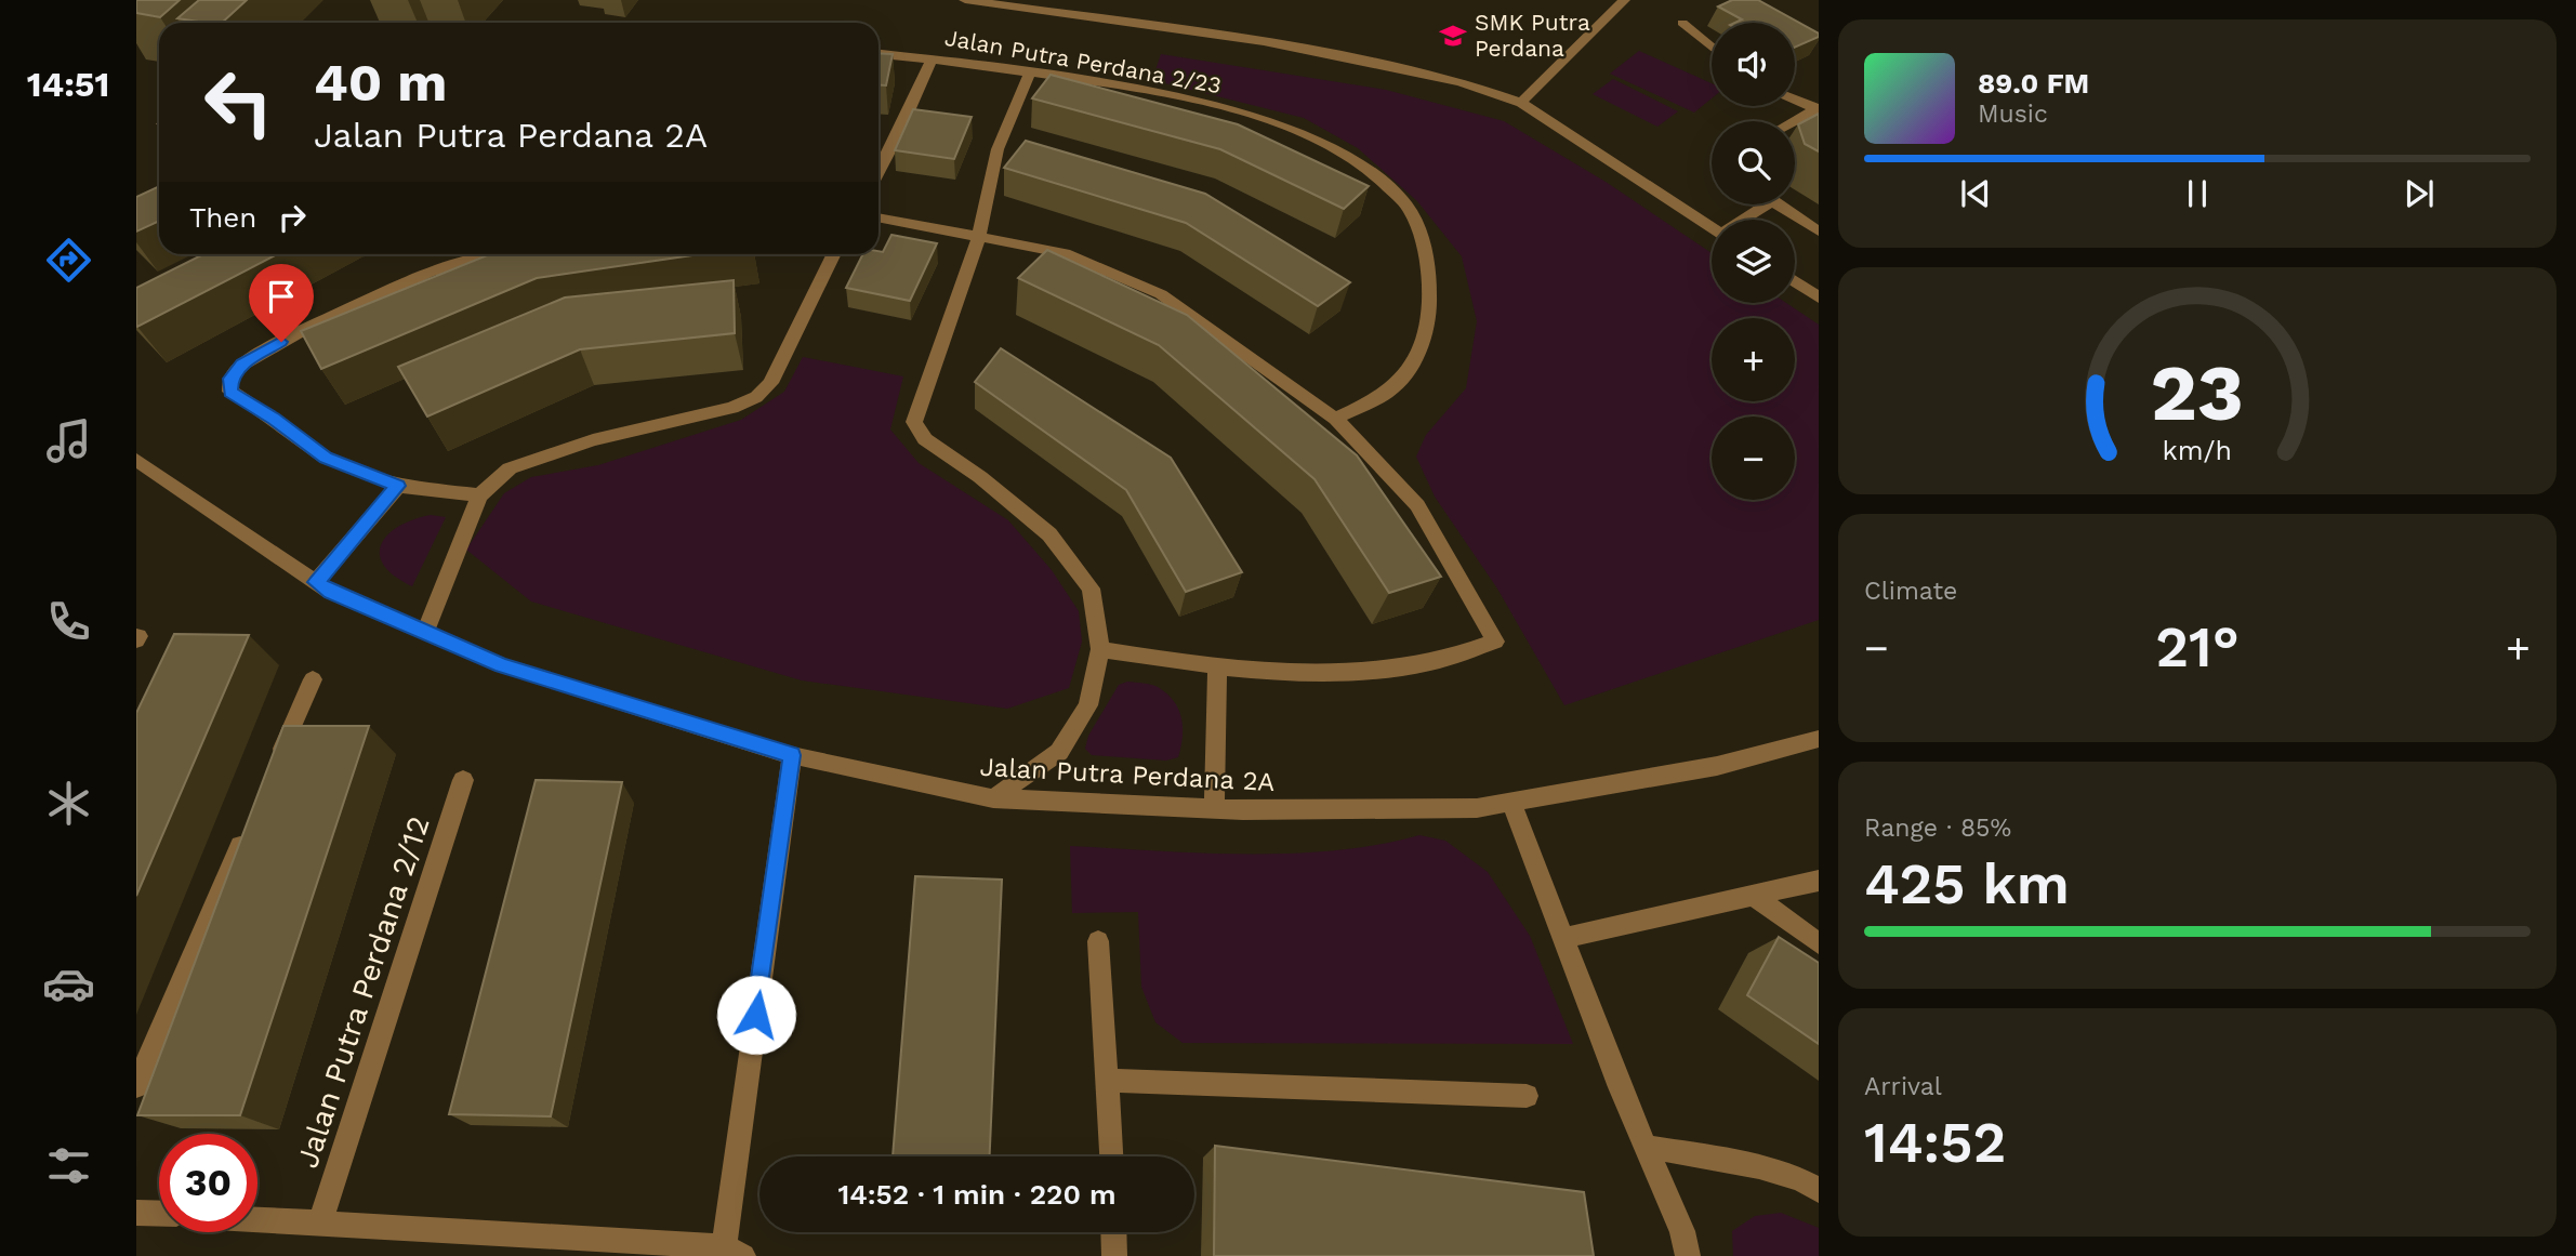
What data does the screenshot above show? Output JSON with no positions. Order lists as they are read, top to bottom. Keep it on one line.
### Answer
{"streets":{"street":["Jalan Putra Perdana 2/23","Jalan Putra Perdana 2A","Jalan Putra Perdana 2/12"]},"places":{"school or university":["SMK Putra Perdana"]},"page":{"tabs":"14:51","map_buttons":["+","−"],"turn":["40 m","Jalan Putra Perdana 2A"],"song":["89.0 FM","Music"],"then":"Then","tile":["Climate",["Range · 85%","425 km"],["Arrival","14:52"]],"heat":["−","21°","+"],"limit":"30","trip":"14:52 · 1 min · 220 m","gauge":["23","km/h"]}}
